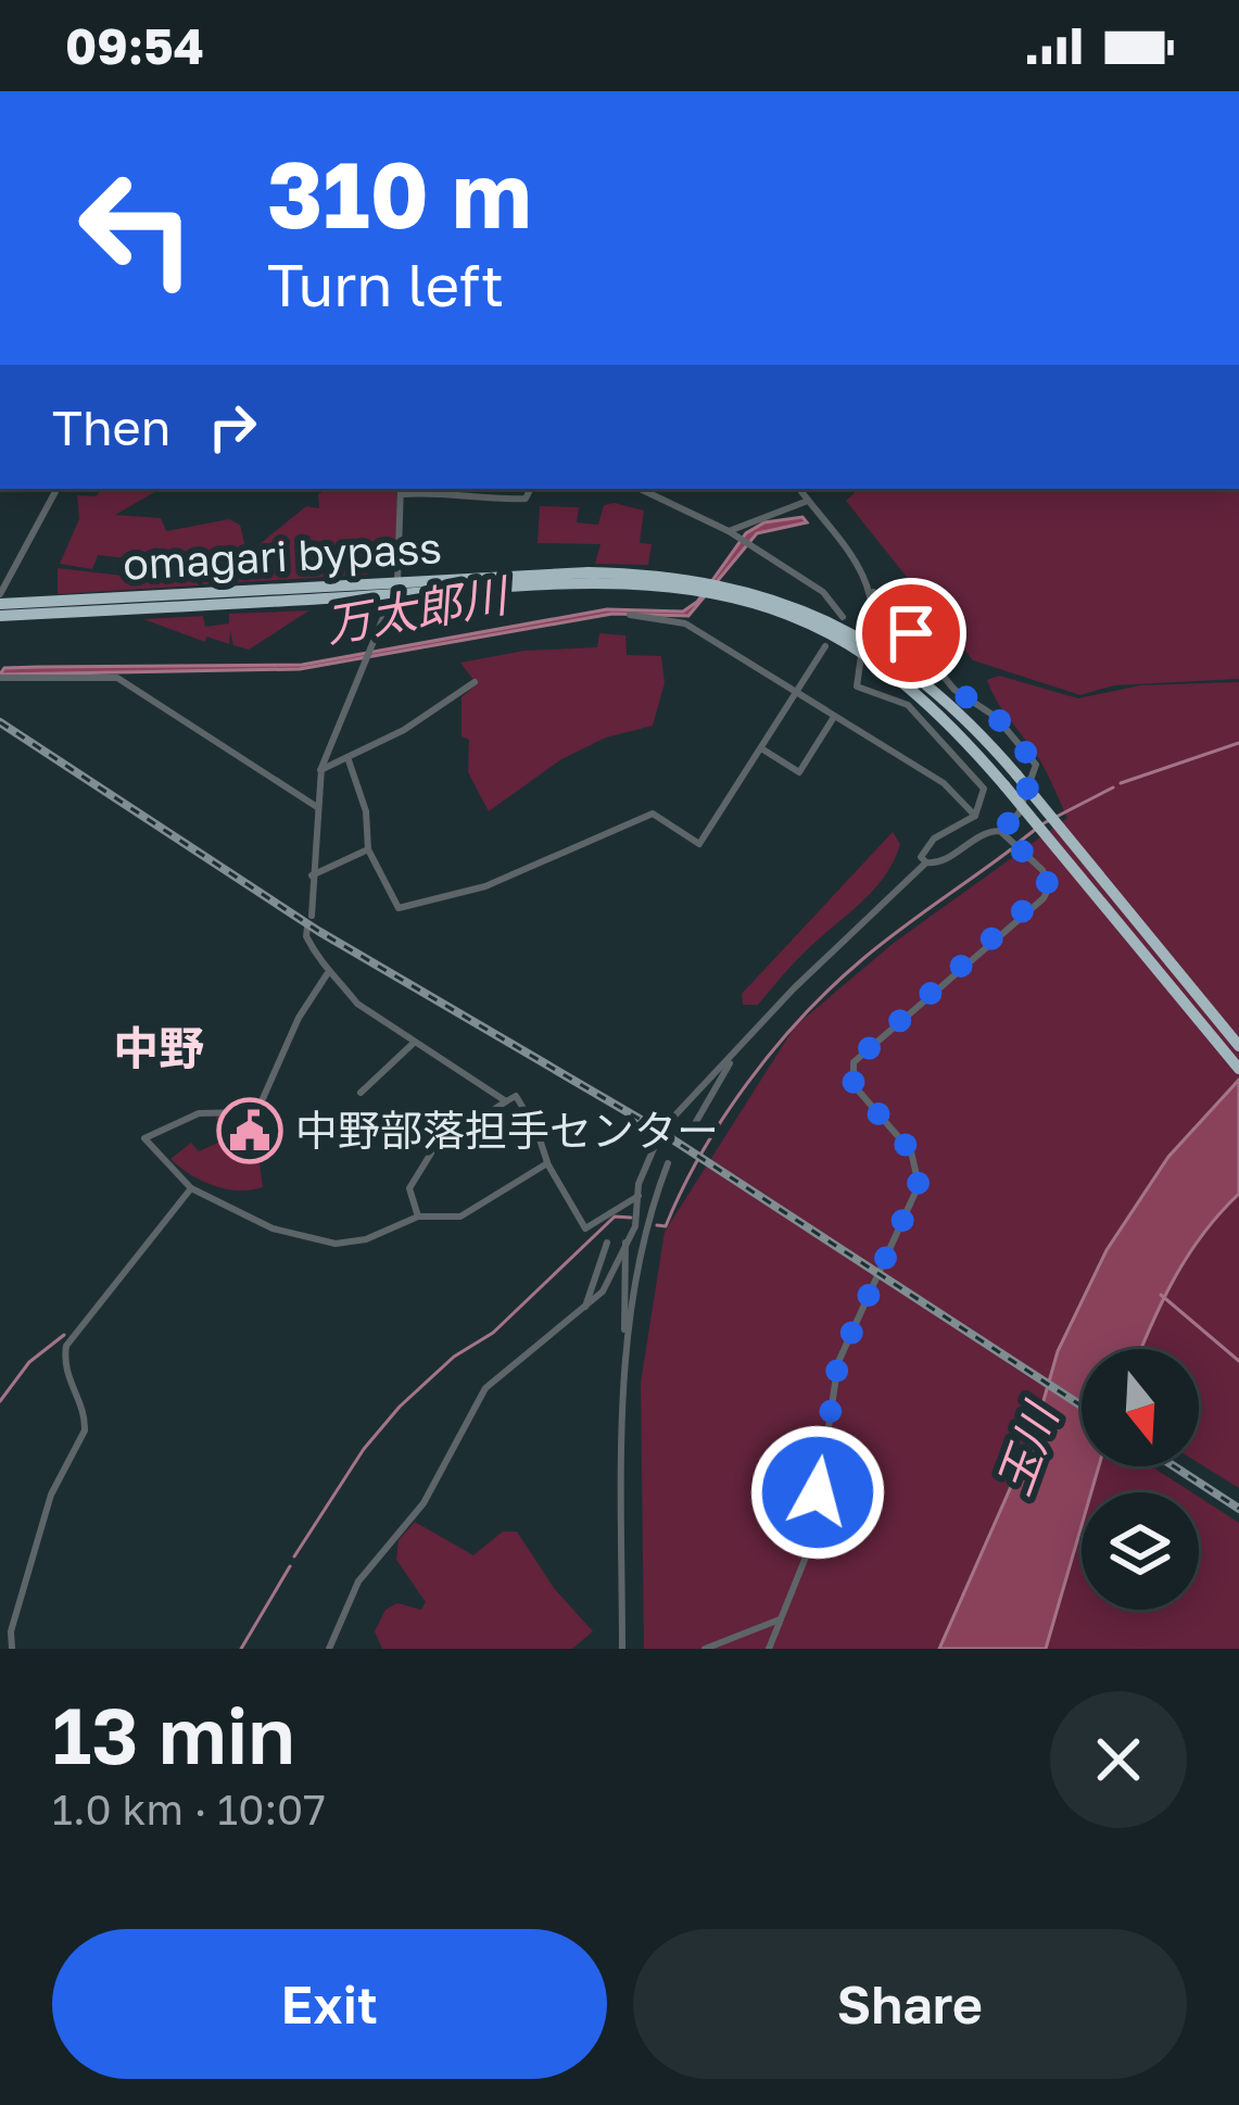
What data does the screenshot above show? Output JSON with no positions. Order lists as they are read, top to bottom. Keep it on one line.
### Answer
{"streets":{"highway":["omagari bypass"]},"districts":["中野"],"water":["万太郎川","玉川"],"places":{"public building":["中野部落担手センター"]},"north":"bottom","page":{"status":"09:54","turn":["310 m","Turn left"],"then":"Then","heading":["13 min","1.0 km · 10:07"],"buttons":["Exit","Share"]}}
